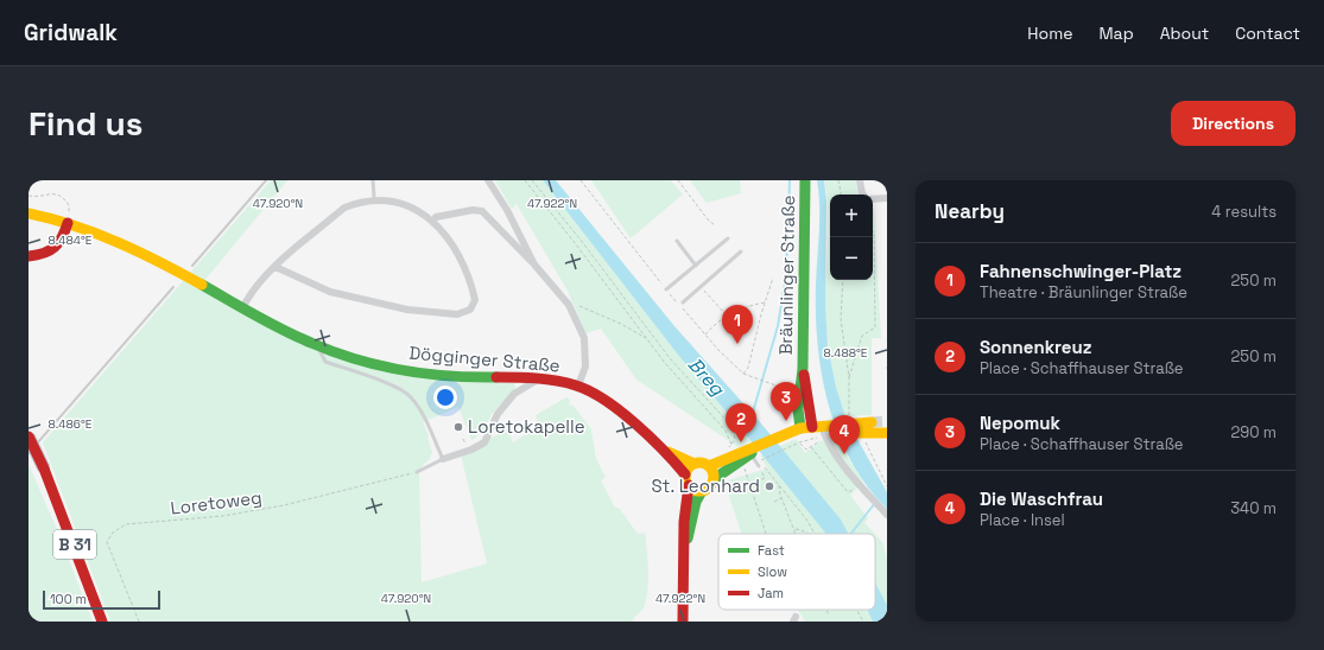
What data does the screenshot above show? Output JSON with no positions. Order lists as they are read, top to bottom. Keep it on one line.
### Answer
{"streets":{"main road":["Bräunlinger Straße","Dögginger Straße","B 31"],"path":["Loretoweg"]},"water":["Breg"],"places":["Loretokapelle","St. Leonhard"],"legend":["Fast","Slow","Jam"],"scale_bar":"100 m","page":{"header":"Gridwalk","nav":["Home","Map","About","Contact"],"buttons":"Directions","title":"Find us","heading":["Nearby","4 results"],"map_buttons":["+","−"],"list":[{"mark":"1","name":"Fahnenschwinger-Platz","note":"Theatre · Bräunlinger Straße","value":"250 m"},{"mark":"2","name":"Sonnenkreuz","note":"Place · Schaffhauser Straße","value":"250 m"},{"mark":"3","name":"Nepomuk","note":"Place · Schaffhauser Straße","value":"290 m"},{"mark":"4","name":"Die Waschfrau","note":"Place · Insel","value":"340 m"}],"pins":["1","3","2","4"],"scale":"100 m"},"coordinates":["47.920°N","47.922°N","8.484°E","8.488°E","8.486°E"]}
